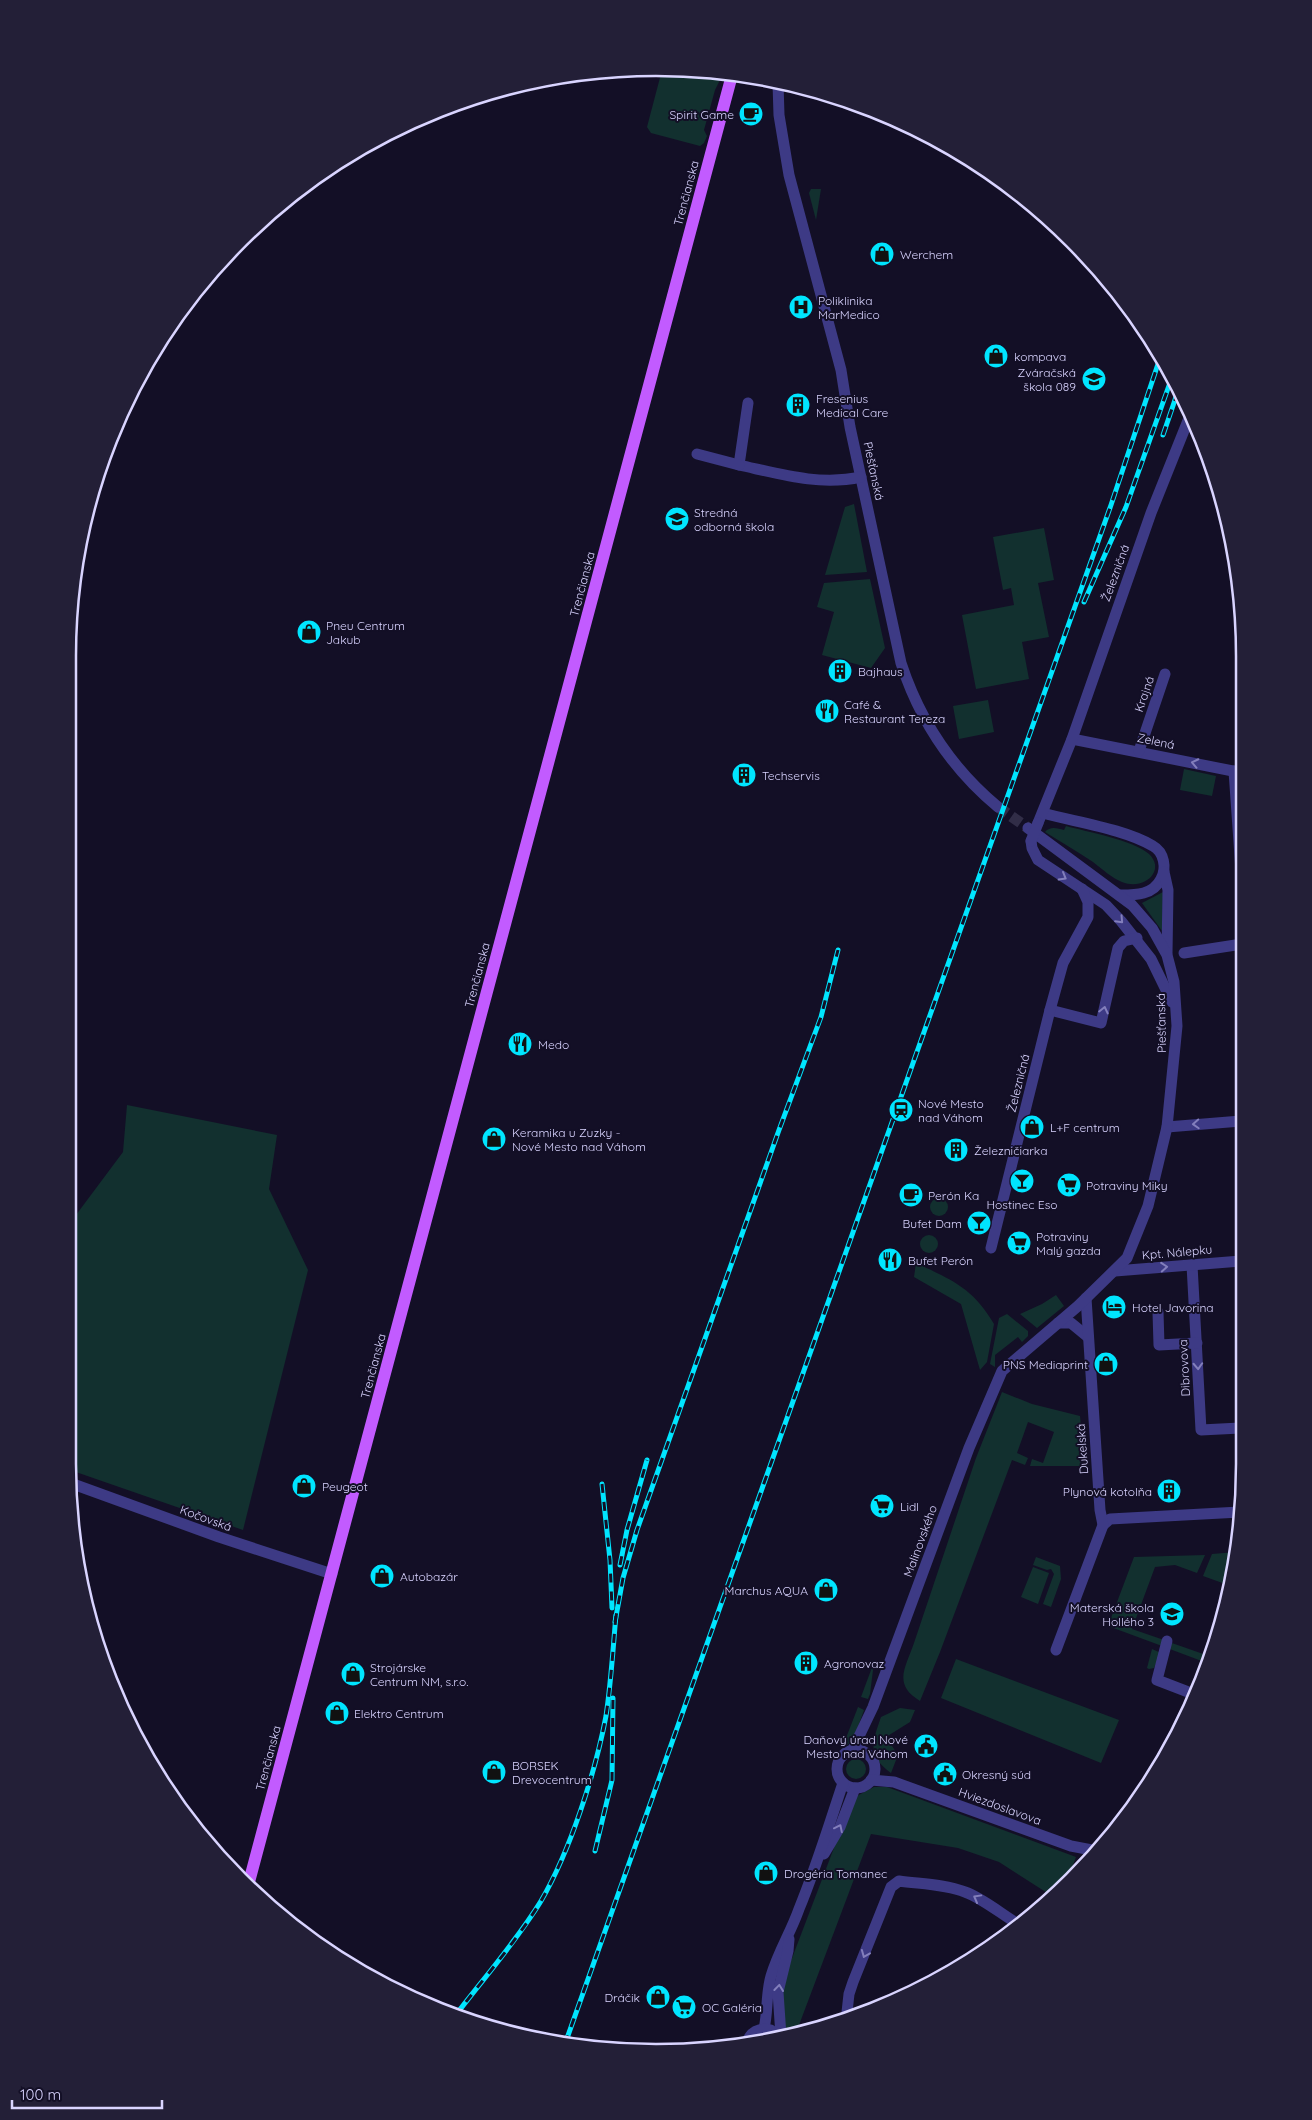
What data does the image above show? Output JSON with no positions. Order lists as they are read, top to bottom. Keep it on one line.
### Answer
{"streets":{"main road":["Trenčianska"],"street":["Piešťanská","Železničná","Krajná","Zelená","Kpt. Nálepku","Dibrovova","Dukelská","Kočovská","Malinovského","Hviezdoslavova"]},"crossings":[["Trenčianska","Kočovská"],["Piešťanská","Železničná"],["Piešťanská","Kpt. Nálepku"],["Piešťanská","Dukelská"],["Piešťanská","Malinovského"],["Železničná","Zelená"],["Krajná","Zelená"],["Kpt. Nálepku","Dibrovova"],["Malinovského","Hviezdoslavova"]],"one_way":["Kpt. Nálepku"],"places":{"cafe":["Spirit Game","Perón Ka"],"shop":["Werchem","kompava","Pneu Centrum Jakub","L+F centrum","Keramika u Zuzky - Nové Mesto nad Váhom","PNS Mediaprint","Peugeot","Autobazár","Marchus AQUA","Strojárske Centrum NM, s.r.o.","Elektro Centrum","BORSEK Drevocentrum","Drogéria Tomanec","Dráčik"],"hospital":["Poliklinika MarMedico"],"school or university":["Zváračská škola 089","Stredná odborná škola","Materská škola Hollého 3"],"building":["Fresenius Medical Care","Bajhaus","Techservis","Železničiarka","Plynová kotolňa","Agronovaz"],"restaurant":["Café & Restaurant Tereza","Medo","Bufet Perón"],"station":["Nové Mesto nad Váhom"],"bar":["Hostinec Eso","Bufet Dam"],"supermarket":["Potraviny Miky","Potraviny Malý gazda","Lidl","OC Galéria"],"hotel":["Hotel Javorina"],"public building":["Daňový úrad Nové Mesto nad Váhom","Okresný súd"]},"scale_bar":"100 m"}
